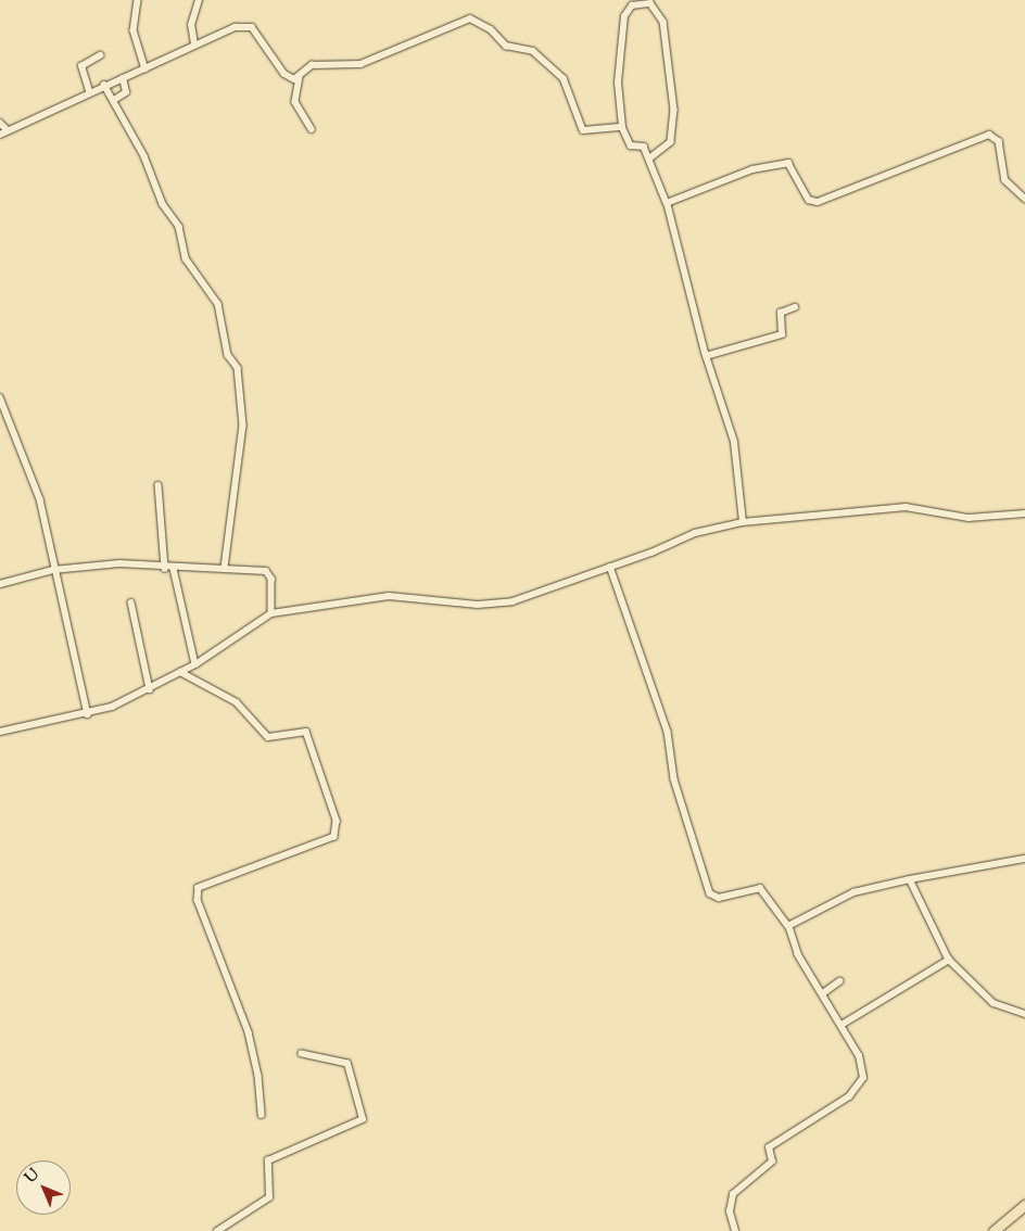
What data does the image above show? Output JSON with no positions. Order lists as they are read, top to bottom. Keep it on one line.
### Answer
{"north":"top left"}
